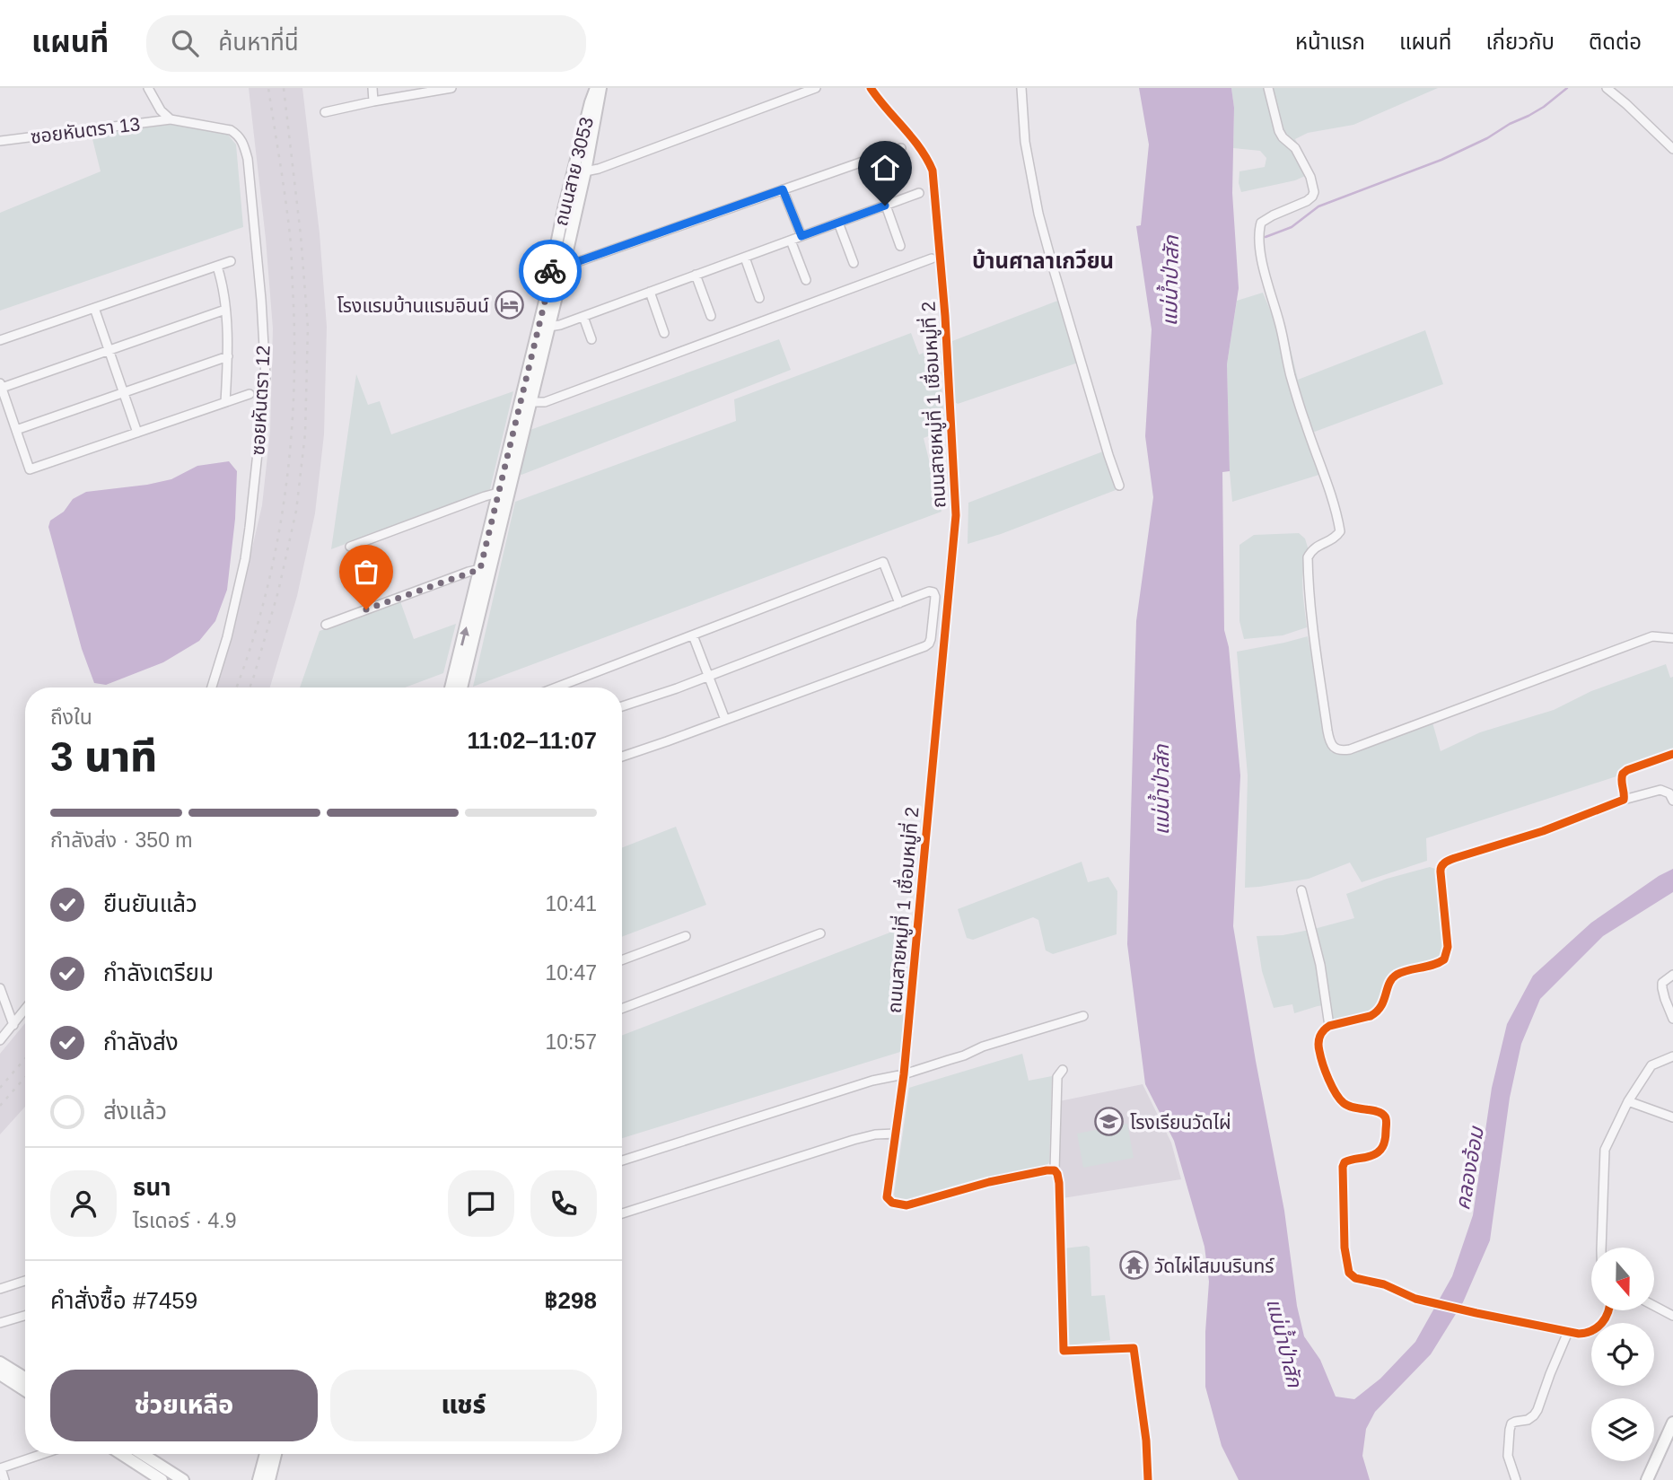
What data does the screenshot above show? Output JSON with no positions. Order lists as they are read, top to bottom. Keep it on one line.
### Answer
{"streets":{"main road":["ถนนสาย 3053"],"street":["ซอยหันตรา 13","ซอยหันตรา 12","ถนนสายหมู่ที่ 1 เชื่อมหมู่ที่ 2"]},"crossings":[["ซอยหันตรา 13","ซอยหันตรา 12"]],"districts":["บ้านศาลาเกวียน"],"water":["แม่น้ำป่าสัก","คลองอ้อม"],"places":{"hotel":["โรงแรมบ้านแรมอินน์"],"school or university":["โรงเรียนวัดไผ่"],"temple":["วัดไผ่โสมนรินทร์"]},"north":"bottom","page":{"header":"แผนที่","search":"ค้นหาที่นี่","nav":["หน้าแรก","แผนที่","เกี่ยวกับ","ติดต่อ"],"heading":["3 นาที","ถึงใน","11:02–11:07"],"panel":["ธนา","ไรเดอร์ · 4.9","คำสั่งซื้อ #7459","฿298"],"bar":"กำลังส่ง · 350 m","list":[["ยืนยันแล้ว","10:41"],["กำลังเตรียม","10:47"],["กำลังส่ง","10:57"],"ส่งแล้ว"],"buttons":["ช่วยเหลือ","แชร์"]}}
